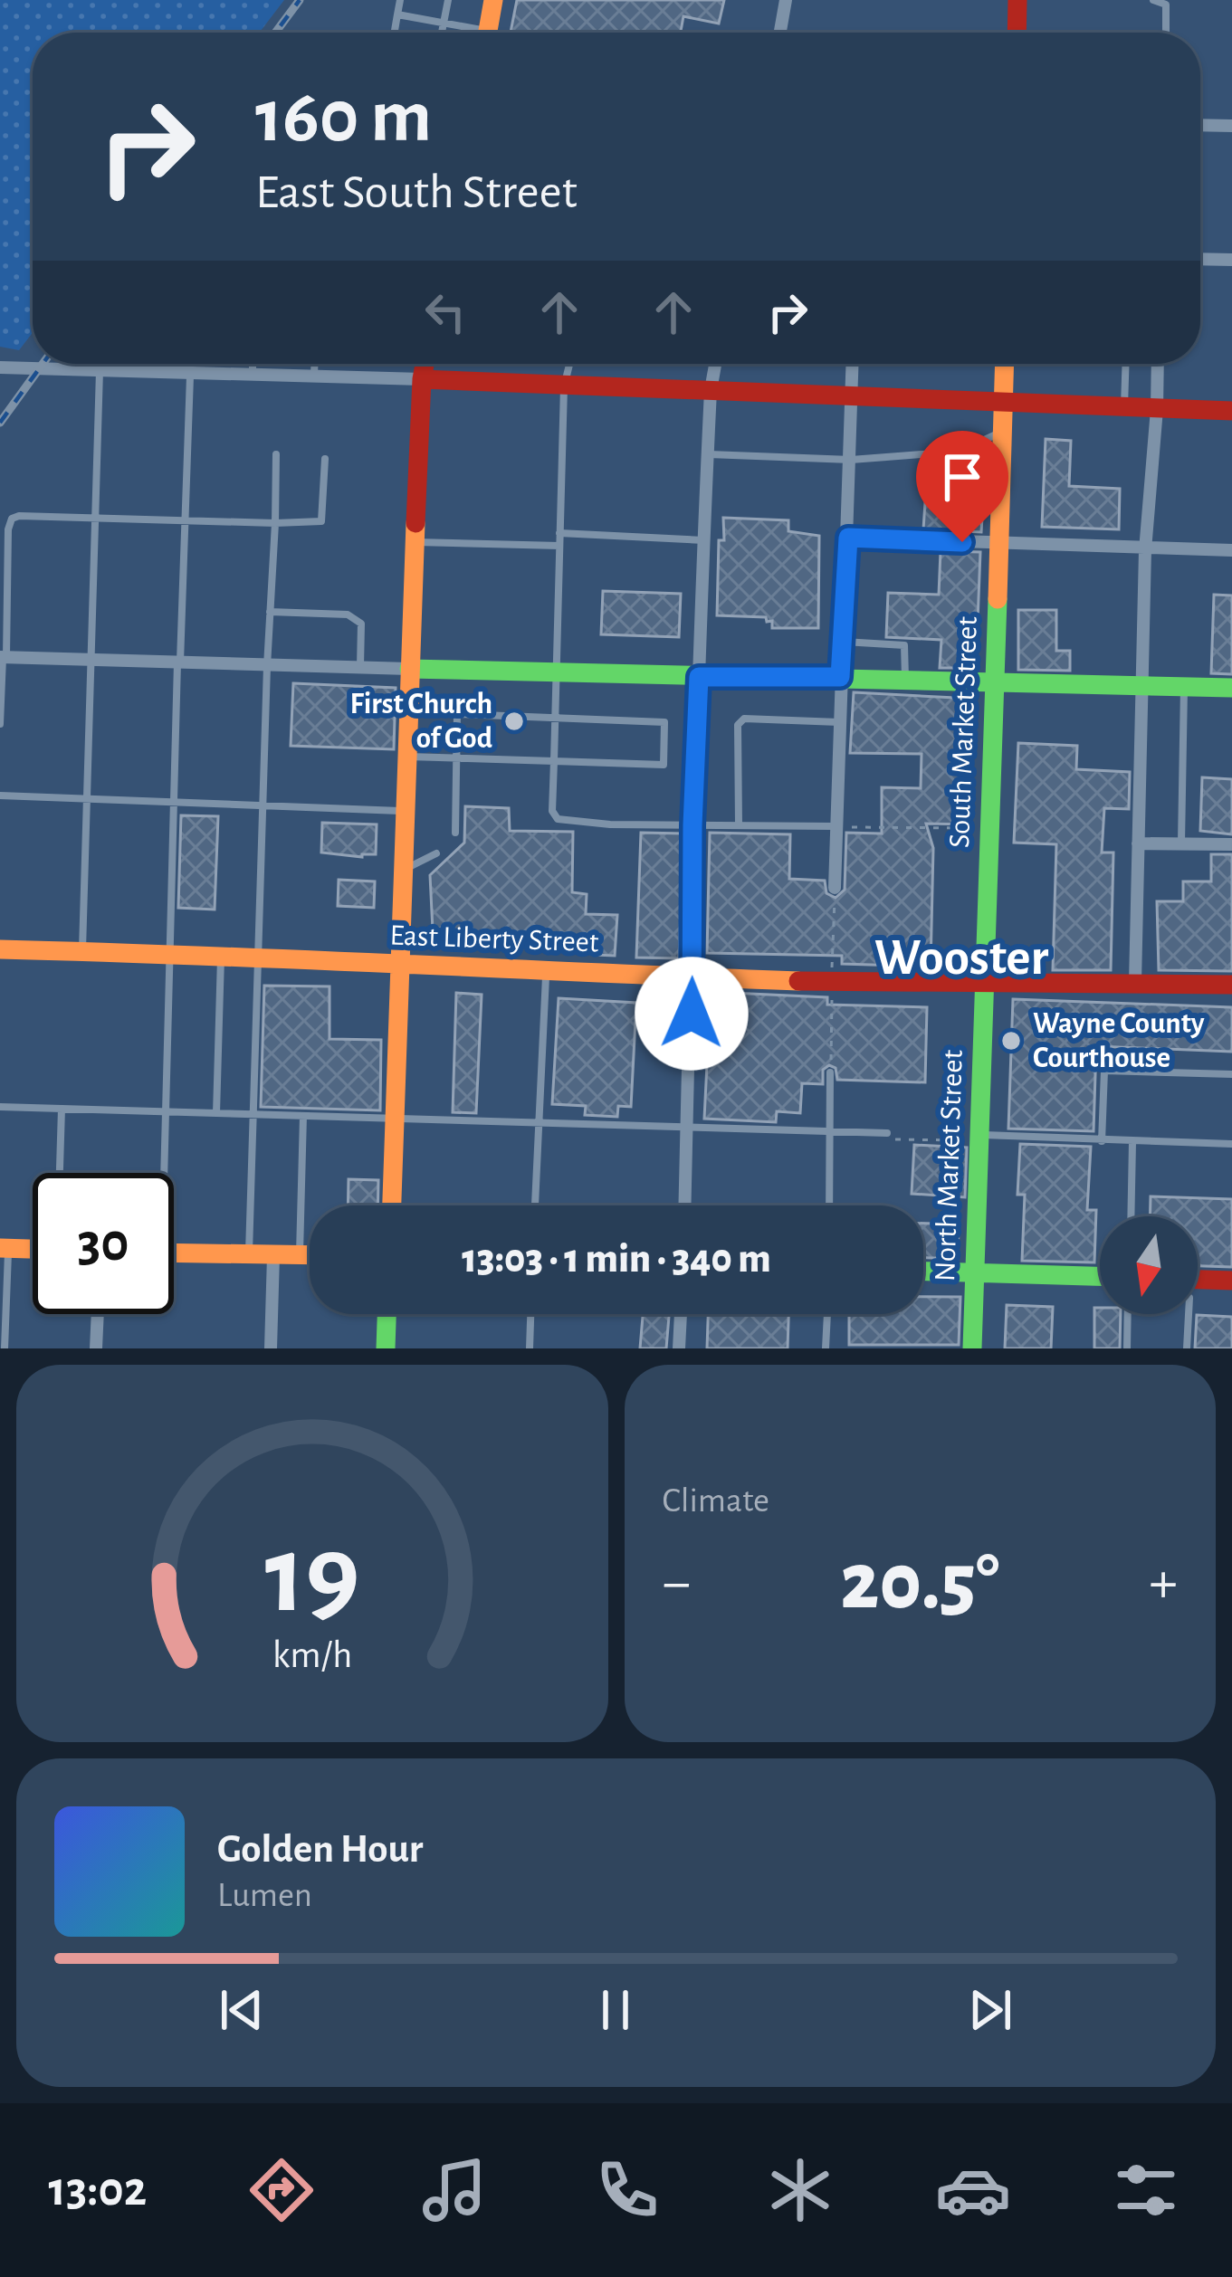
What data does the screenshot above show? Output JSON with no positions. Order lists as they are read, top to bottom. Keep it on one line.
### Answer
{"streets":{"main road":["South Market Street","East Liberty Street","North Market Street"]},"crossings":[["South Market Street","East Liberty Street"],["South Market Street","North Market Street"],["East Liberty Street","North Market Street"]],"districts":["Wooster"],"places":["First Church of God","Wayne County Courthouse"],"north":"bottom","page":{"turn":["160 m","East South Street"],"limit":"30","trip":"13:03 · 1 min · 340 m","tile":"Climate","heat":["−","20.5°","+"],"song":["Golden Hour","Lumen"],"tabs":"13:02","gauge":["19","km/h"]}}
